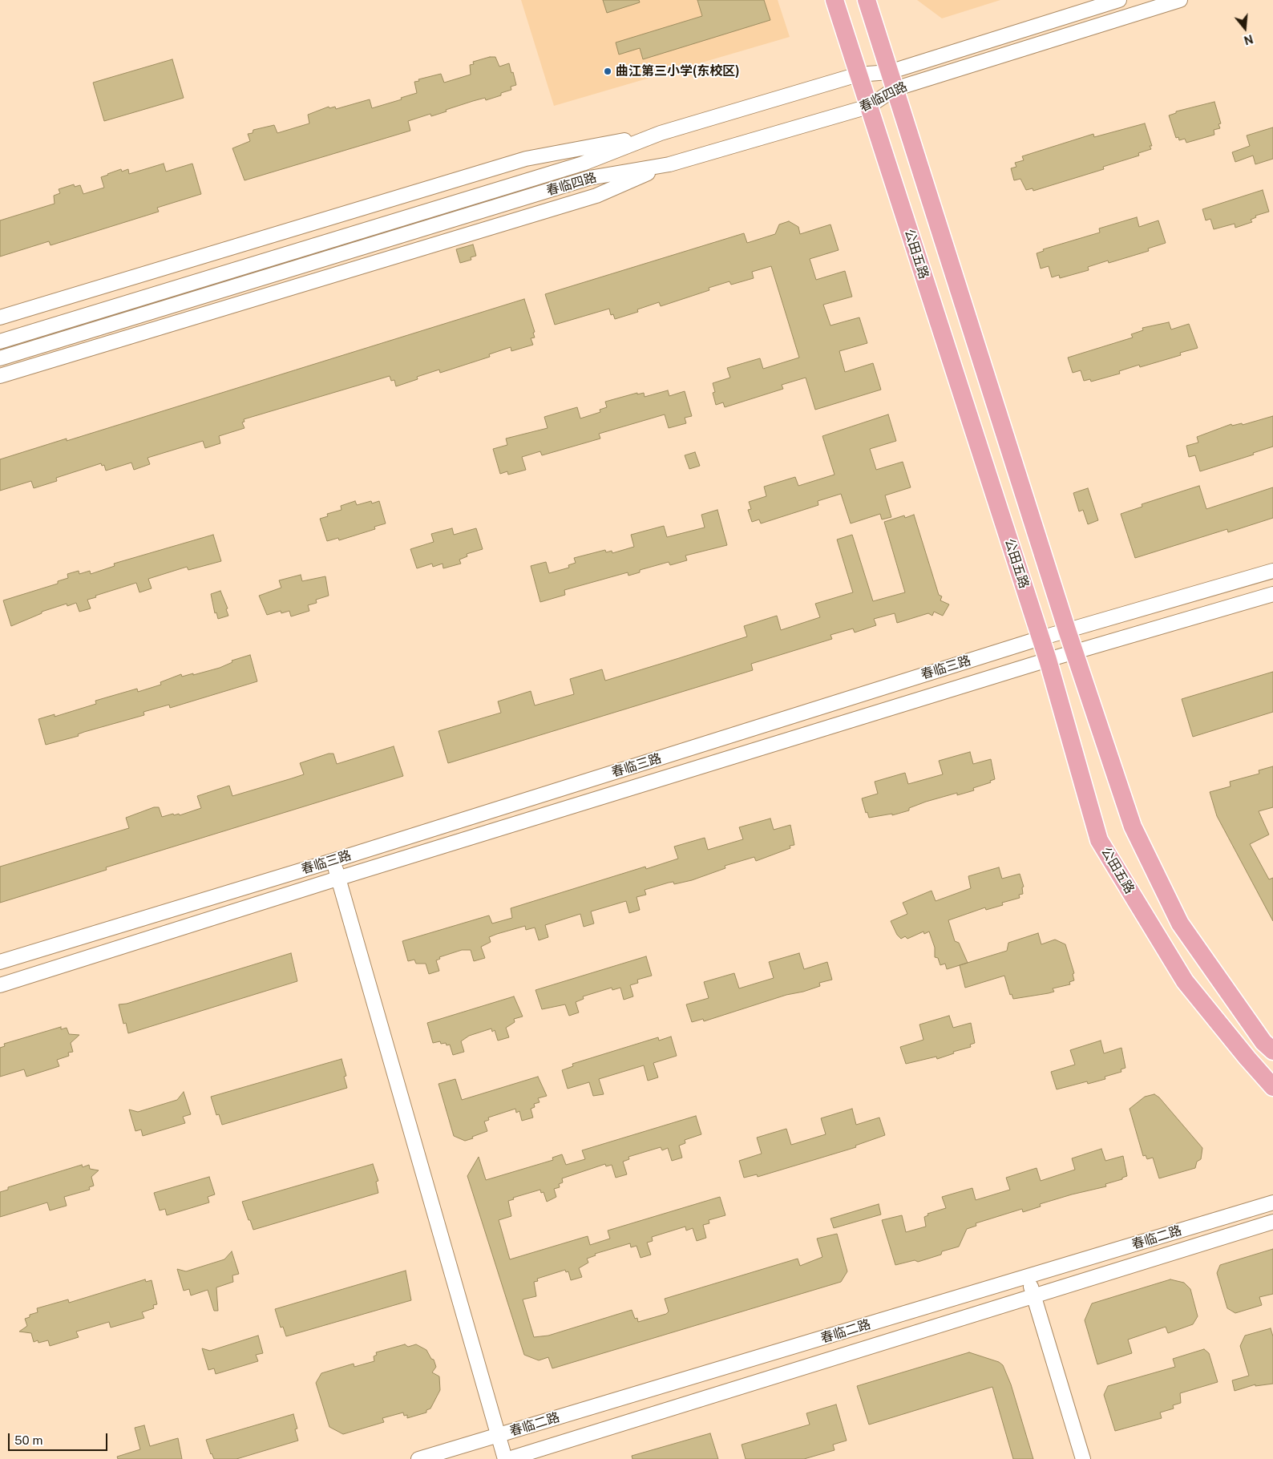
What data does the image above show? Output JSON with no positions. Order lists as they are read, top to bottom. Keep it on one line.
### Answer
{"streets":{"main road":["公田五路"],"street":["春临四路","春临三路","春临二路"]},"crossings":[["春临四路","公田五路"],["公田五路","春临三路"]],"places":["曲江第三小学(东校区)"],"scale_bar":"50 m","north":"bottom"}
